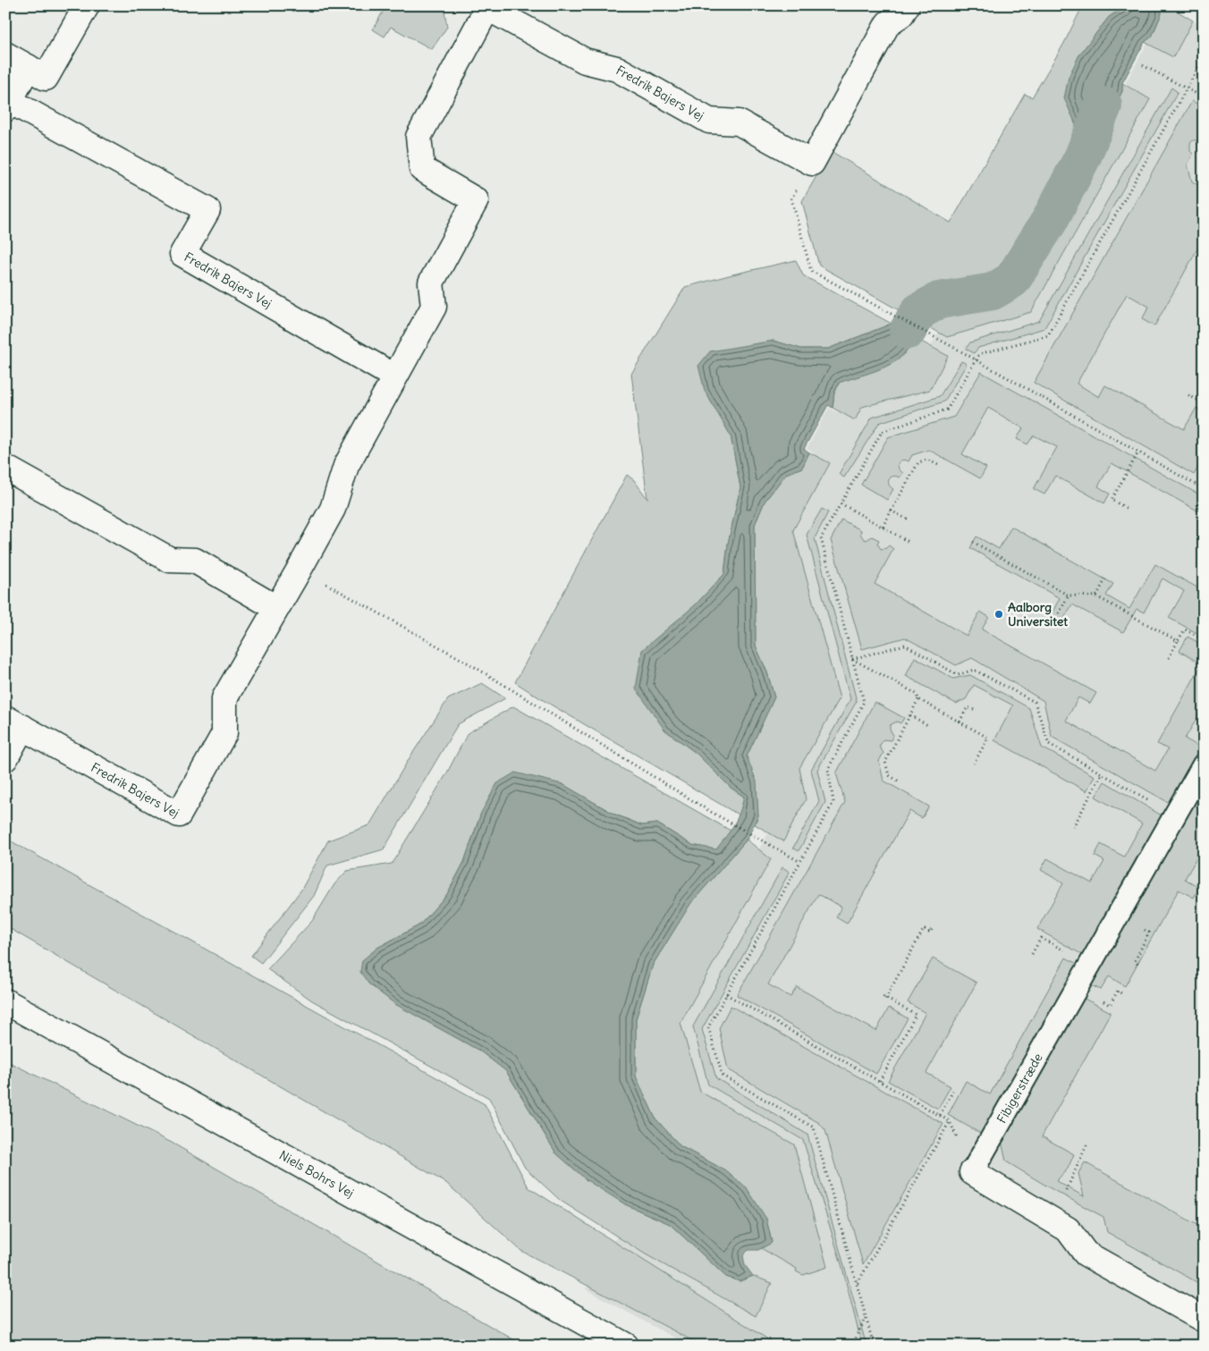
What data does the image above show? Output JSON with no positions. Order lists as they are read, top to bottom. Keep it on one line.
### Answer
{"streets":{"street":["Fredrik Bajers Vej","Niels Bohrs Vej"],"lane":["Fibigerstræde"]},"places":["Aalborg Universitet"]}
